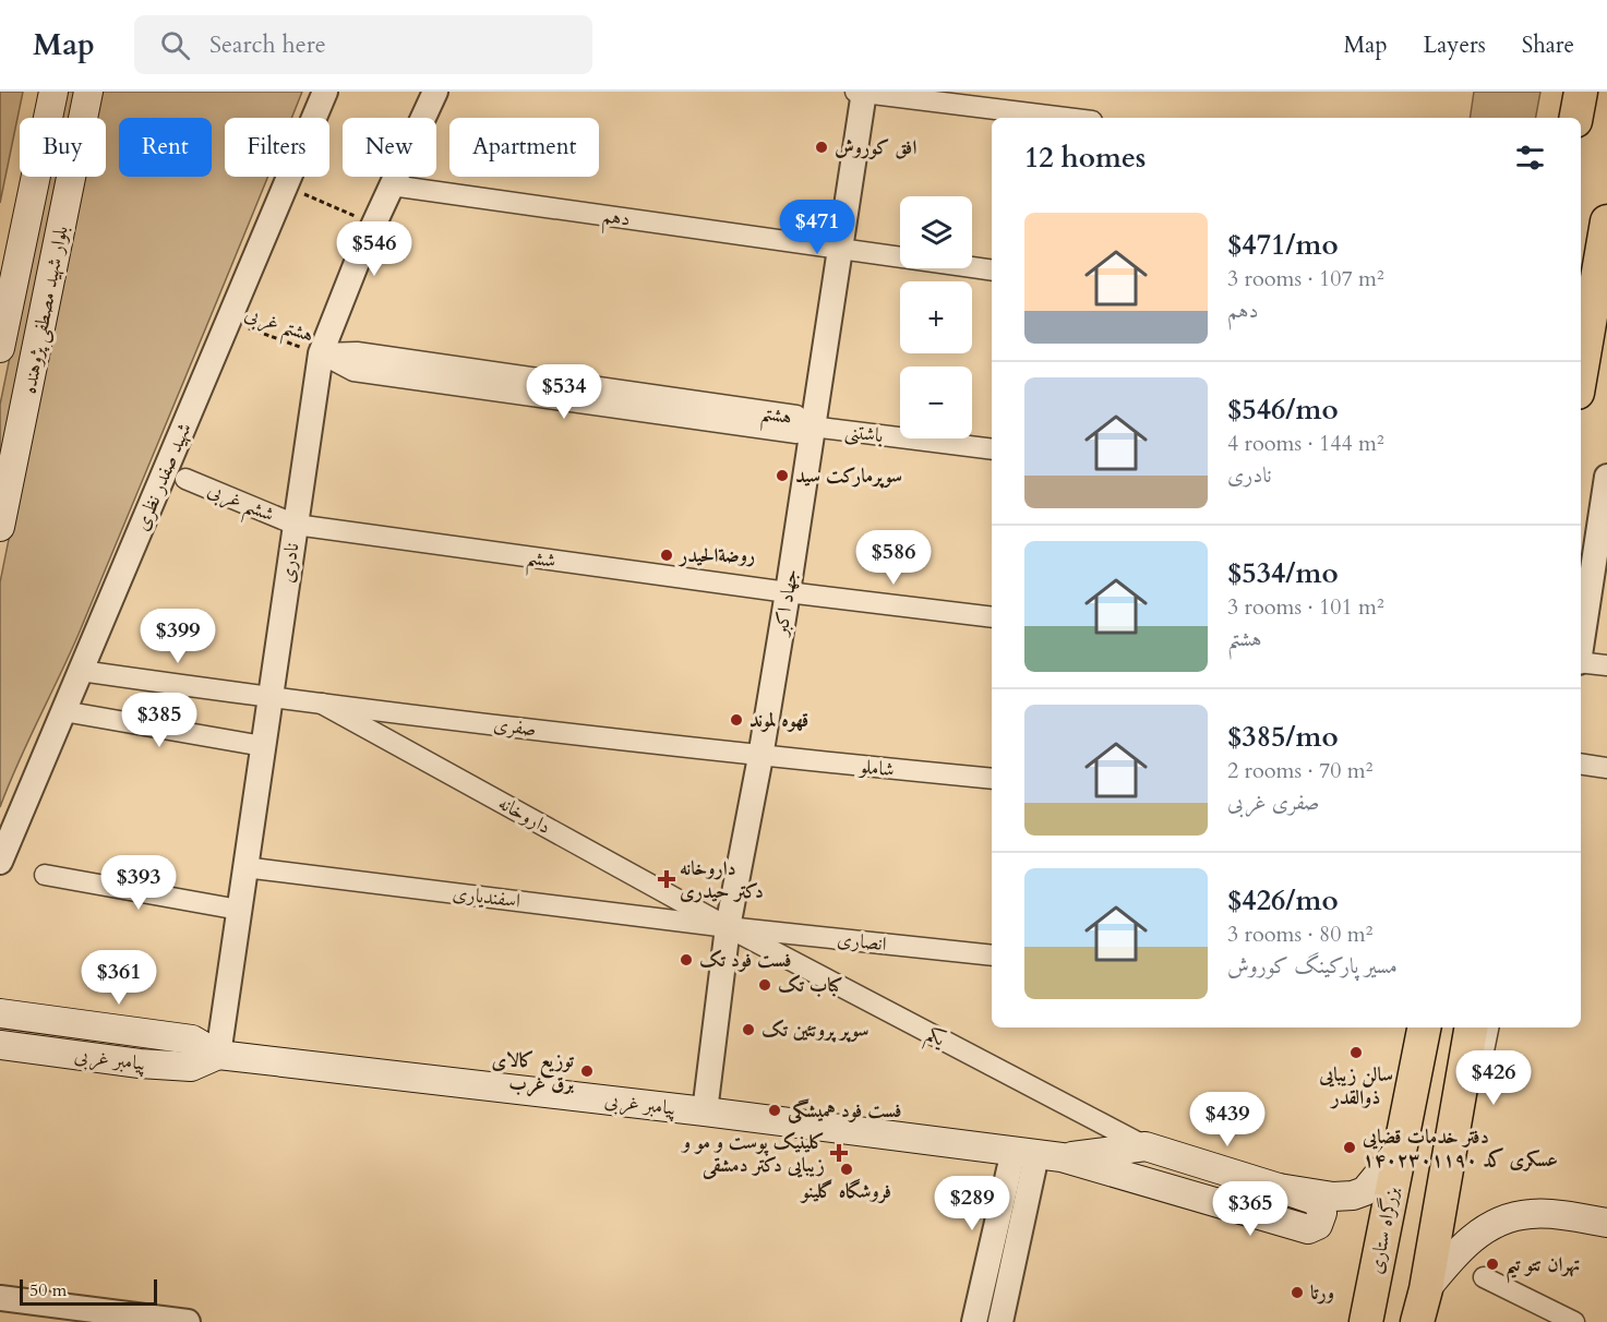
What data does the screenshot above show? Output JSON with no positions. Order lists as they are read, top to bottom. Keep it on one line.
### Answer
{"streets":{"highway":["بزرگراه ستاری"],"main road":["بلوار شهید مصطفی پژوهنده","پیامبر غربی"],"street":["دهم","هشتم","باشتنی","شهید صفدر نظری","ششم غربی","ششم","نادری","جهاد اکبر","صفری","شاملو","داروخانه","اسفندیاری","انصاری","یکم"],"path":["هشتم غربی"]},"crossings":[["دهم","نادری"],["دهم","جهاد اکبر"],["هشتم غربی","هشتم"],["هشتم غربی","شهید صفدر نظری"],["هشتم غربی","نادری"],["هشتم","باشتنی"],["هشتم","نادری"],["هشتم","جهاد اکبر"],["باشتنی","جهاد اکبر"],["شهید صفدر نظری","صفری"],["ششم غربی","ششم"],["ششم غربی","نادری"],["ششم","نادری"],["ششم","جهاد اکبر"],["نادری","صفری"],["نادری","اسفندیاری"],["نادری","پیامبر غربی"],["جهاد اکبر","صفری"],["جهاد اکبر","شاملو"],["جهاد اکبر","داروخانه"],["جهاد اکبر","اسفندیاری"],["جهاد اکبر","انصاری"],["جهاد اکبر","یکم"],["جهاد اکبر","پیامبر غربی"],["صفری","شاملو"],["صفری","داروخانه"],["داروخانه","اسفندیاری"],["داروخانه","انصاری"],["داروخانه","یکم"],["اسفندیاری","انصاری"],["اسفندیاری","یکم"],["انصاری","یکم"],["یکم","پیامبر غربی"],["پیامبر غربی","بزرگراه ستاری"]],"places":{"other":["افق کوروش","سوپرمارکت سید","روضةالحیدر","قهوه لموند","فست فود تک","کباب تک","سوپر پروتئین تک","سالن زیبایی ذوالقدر","توزیع کالای برق غرب","فست فود همیشگی","دفتر خدمات قضایی عسکری کد ۱۴۰۲۳۰۱۱۹۰","فروشگاه گلینو","تهران تتو تیم","ورتا"],"health":["داروخانه دکتر حیدری","کلینیک پوست و مو و زیبایی دکتر دمشقی"]},"scale_bar":"50 m","page":{"header":"Map","search":"Search here","nav":["Map","Layers","Share"],"chip":["Buy","Rent","Filters","New","Apartment"],"heading":"12 homes","map_buttons":["+","−"],"list":[{"name":"$471/mo","note":"3 rooms · 107 m² · دهم"},{"name":"$546/mo","note":"4 rooms · 144 m² · نادری"},{"name":"$534/mo","note":"3 rooms · 101 m² · هشتم"},{"name":"$385/mo","note":"2 rooms · 70 m² · صفری غربی"},{"name":"$426/mo","note":"3 rooms · 80 m² · مسیر پارکینگ کوروش"}],"price":["$471","$546","$534","$586","$399","$385","$393","$361","$426","$439","$289","$365"],"scale":"50 m"}}
